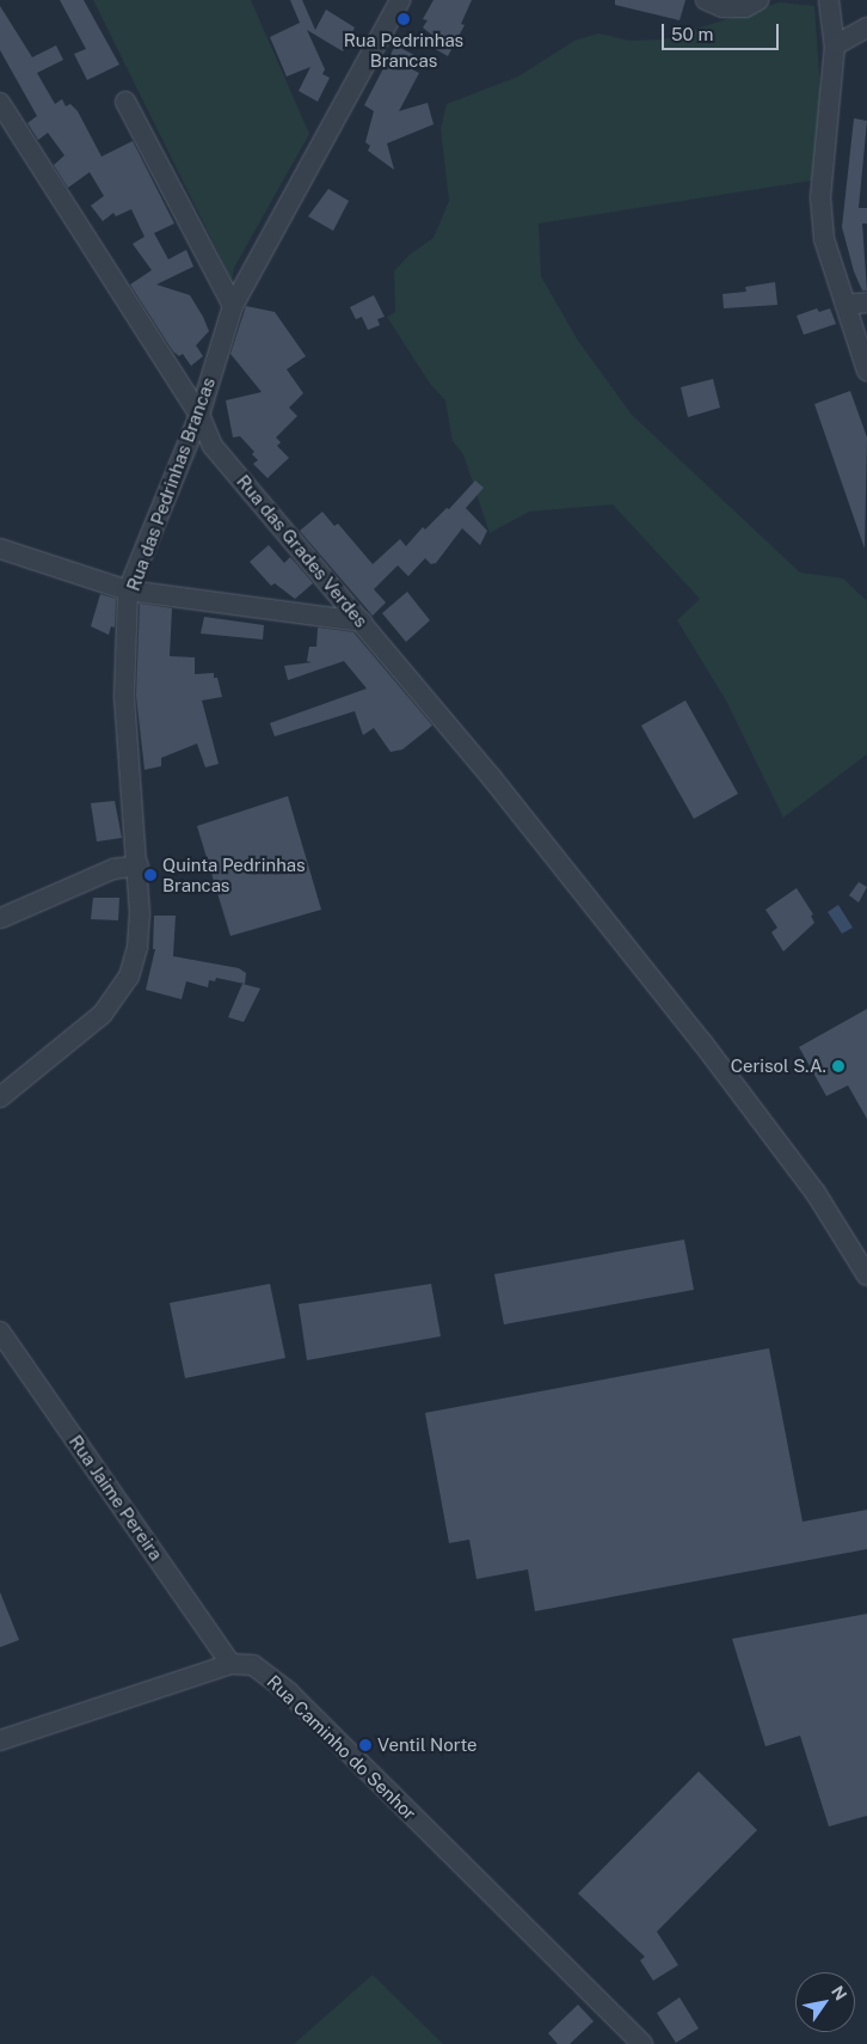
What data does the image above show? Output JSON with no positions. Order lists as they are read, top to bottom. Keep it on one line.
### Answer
{"streets":{"street":["Rua das Pedrinhas Brancas","Rua das Grades Verdes","Rua Jaime Pereira","Rua Caminho do Senhor"]},"crossings":[["Rua das Pedrinhas Brancas","Rua das Grades Verdes"],["Rua Jaime Pereira","Rua Caminho do Senhor"]],"places":["Rua Pedrinhas Brancas","Quinta Pedrinhas Brancas","Cerisol S.A.","Ventil Norte"],"scale_bar":"50 m","north":"top right"}
